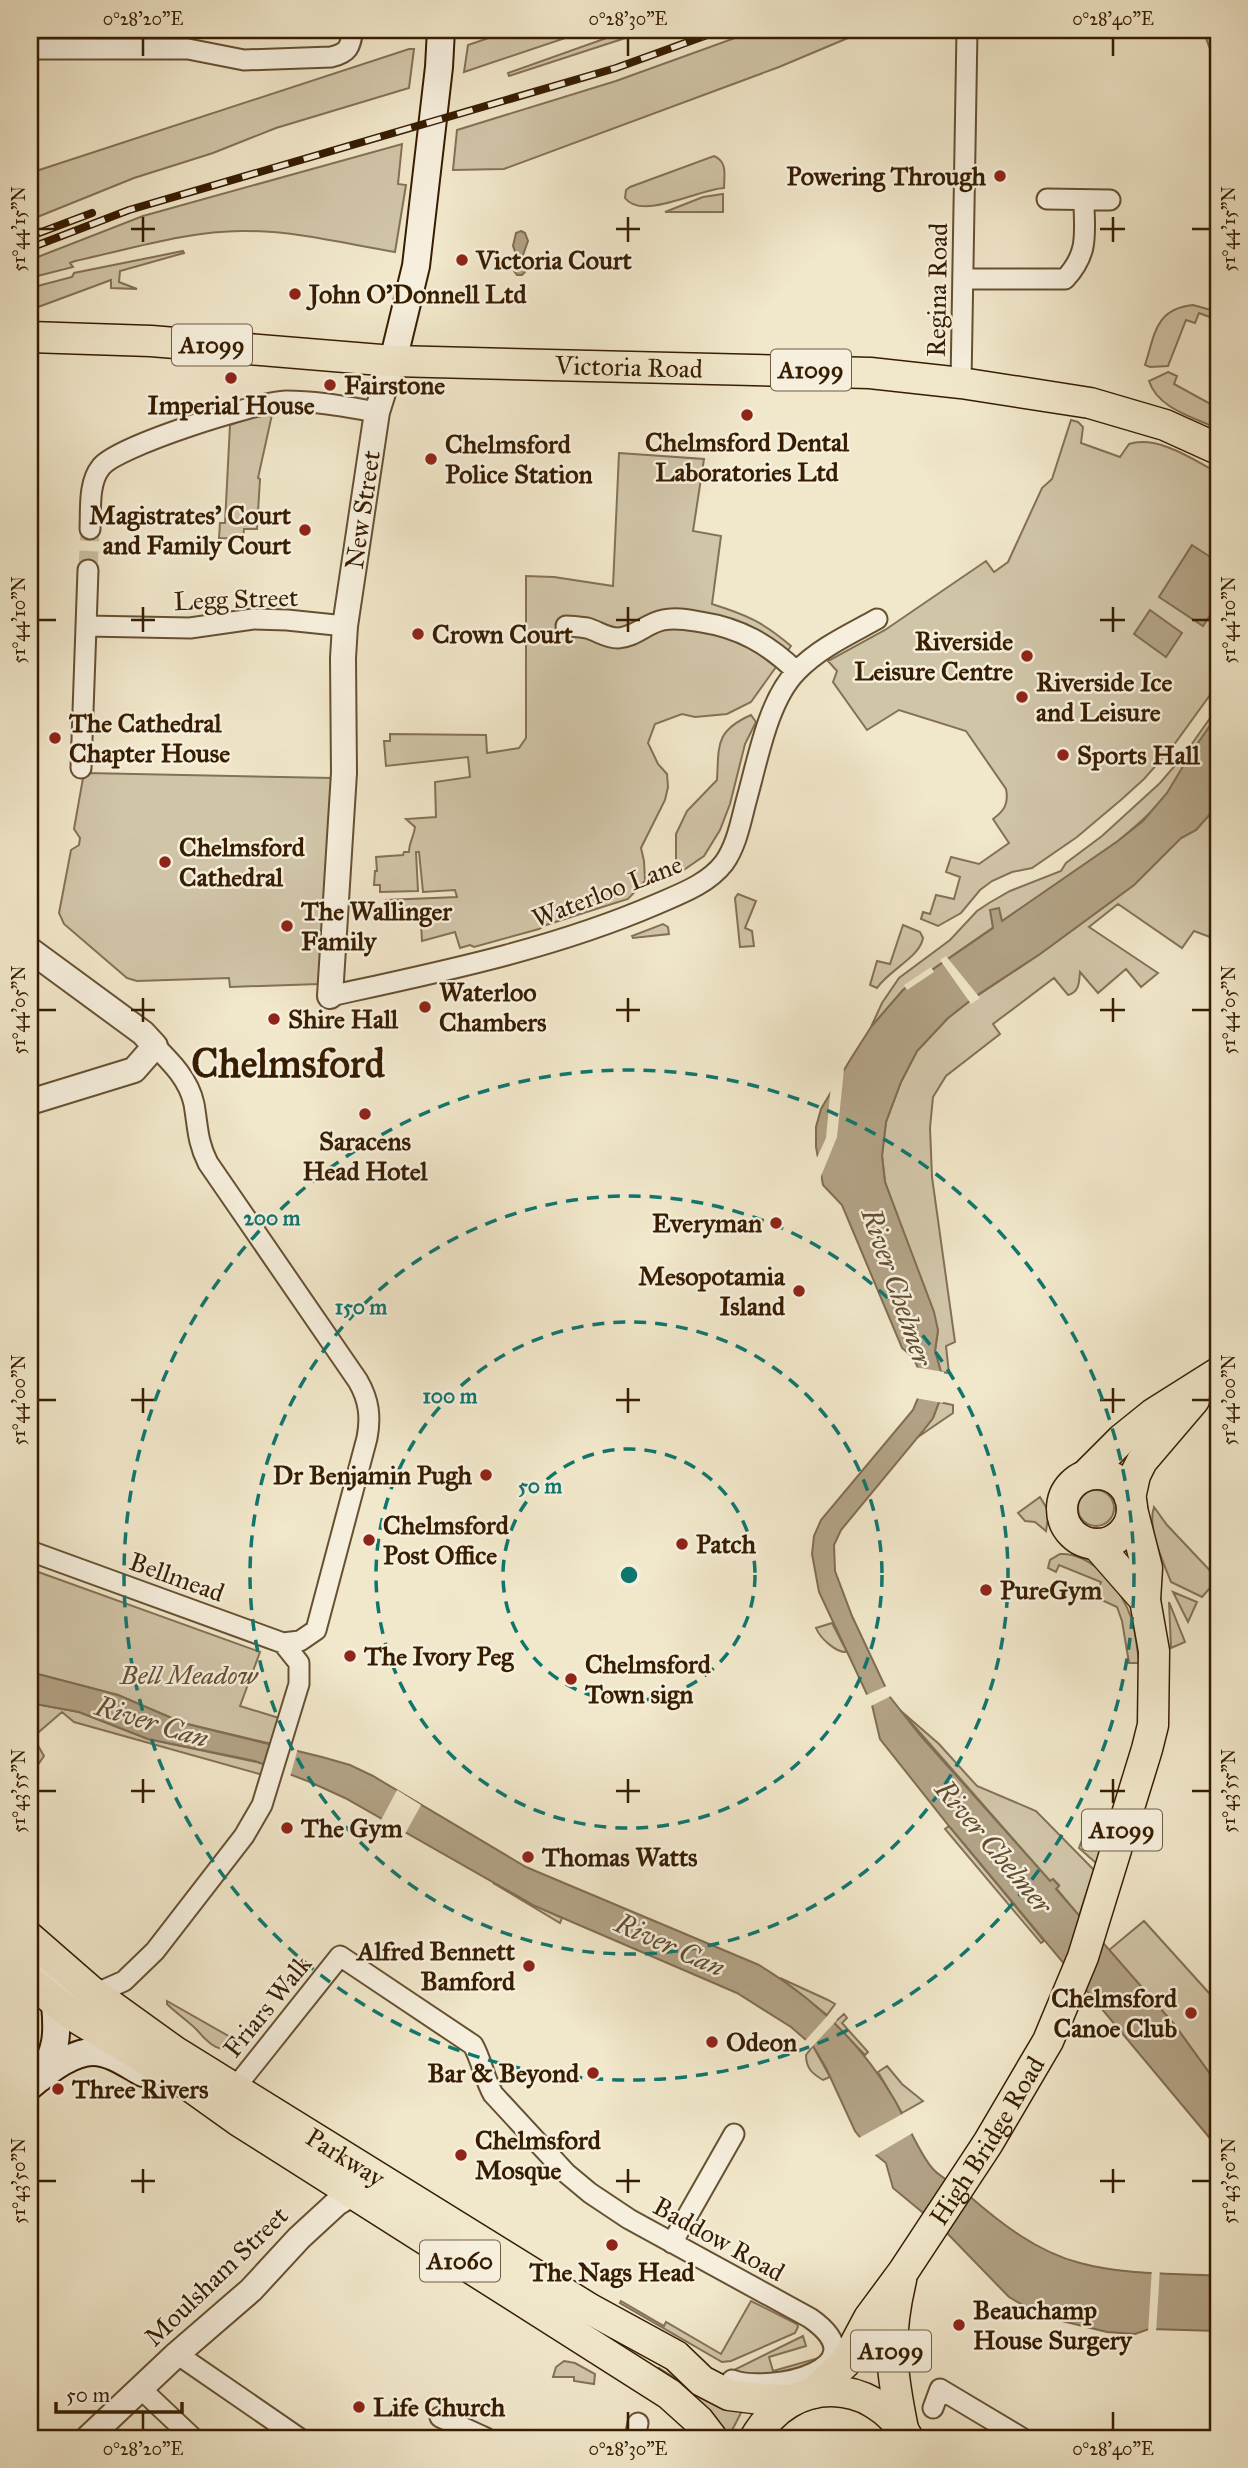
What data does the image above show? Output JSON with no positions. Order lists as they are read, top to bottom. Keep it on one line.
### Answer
{"streets":{"main road":["A1099","Victoria Road","New Street","High Bridge Road","Parkway","A1060"],"street":["Regina Road","Legg Street","Waterloo Lane","Bellmead","Friars Walk","Baddow Road","Moulsham Street"]},"crossings":[["Regina Road","Victoria Road"],["Victoria Road","New Street"],["New Street","Legg Street"],["New Street","Waterloo Lane"],["Friars Walk","Parkway"],["Friars Walk","Baddow Road"],["High Bridge Road","Parkway"],["High Bridge Road","A1060"],["Parkway","Baddow Road"],["Parkway","A1060"],["Parkway","Moulsham Street"]],"districts":["Chelmsford"],"water":["River Chelmer","River Can"],"parks":["Bell Meadow"],"places":["Powering Through","Victoria Court","John O'Donnell Ltd","Imperial House","Fairstone","Chelmsford Dental Laboratories Ltd","Chelmsford Police Station","Magistrates' Court and Family Court","Crown Court","Riverside Leisure Centre","Riverside Ice and Leisure","The Cathedral Chapter House","Sports Hall","Chelmsford Cathedral","The Wallinger Family","Waterloo Chambers","Shire Hall","Saracens Head Hotel","Everyman","Mesopotamia Island","Dr Benjamin Pugh","Chelmsford Post Office","Patch","PureGym","The Ivory Peg","Chelmsford Town sign","The Gym","Thomas Watts","Alfred Bennett Bamford","Chelmsford Canoe Club","Odeon","Bar & Beyond","Three Rivers","Chelmsford Mosque","The Nags Head","Beauchamp House Surgery","Life Church"],"scale_bar":"50 m","coordinates":["0°28'20\"E","0°28'30\"E","0°28'40\"E","51°44'15\"N","51°44'10\"N","51°44'05\"N","51°44'00\"N","51°43'55\"N","51°43'50\"N"],"rings":["200 m","150 m","100 m","50 m"]}
